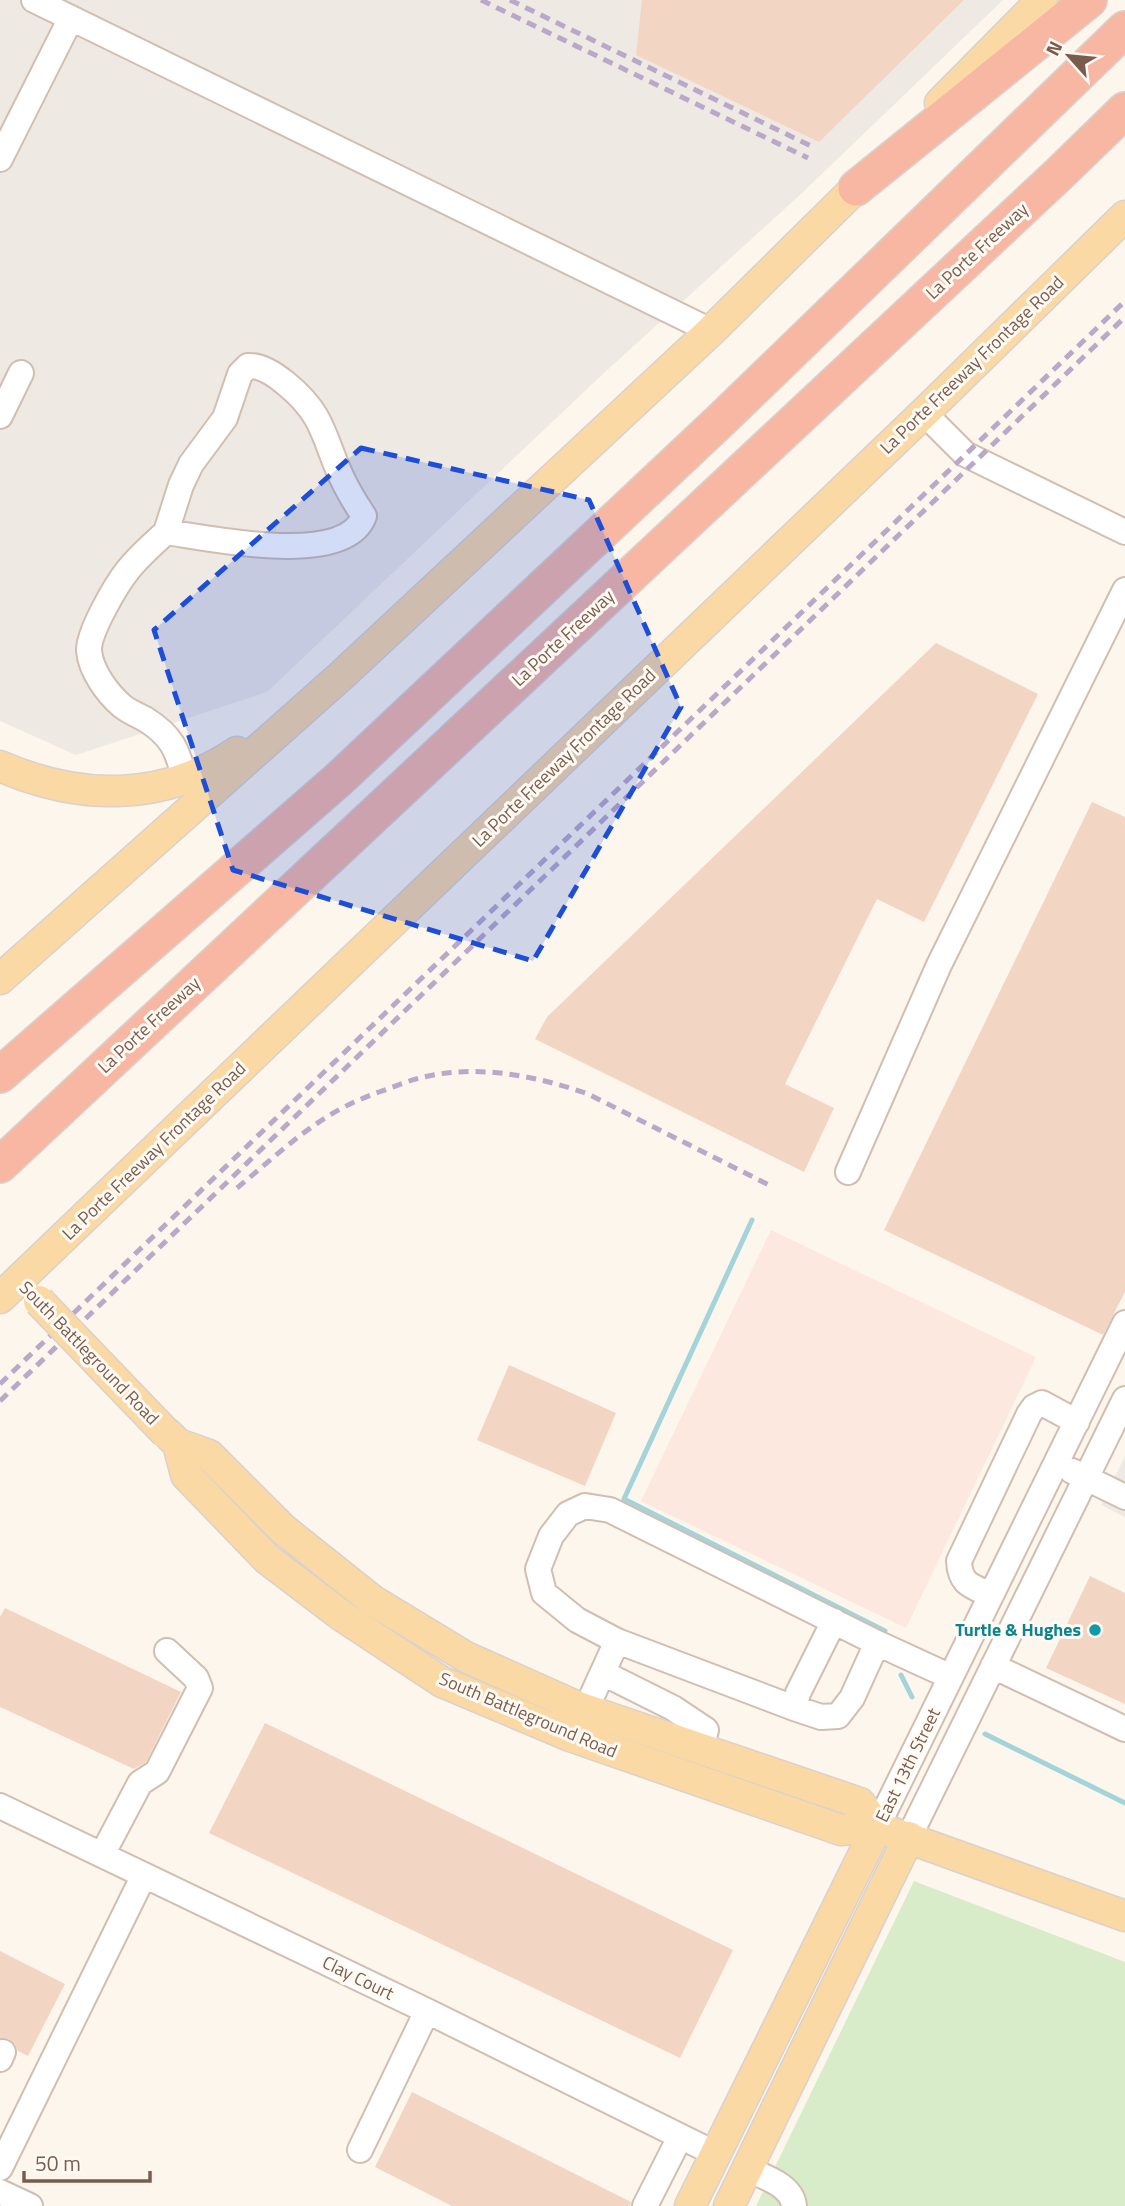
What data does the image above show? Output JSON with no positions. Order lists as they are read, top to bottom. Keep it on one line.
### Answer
{"streets":{"highway":["La Porte Freeway"],"main road":["La Porte Freeway Frontage Road","South Battleground Road","East 13th Street"],"street":["Clay Court"]},"crossings":[["La Porte Freeway Frontage Road","South Battleground Road"],["South Battleground Road","East 13th Street"],["East 13th Street","Clay Court"]],"places":["Turtle & Hughes"],"scale_bar":"50 m","north":"top left"}
